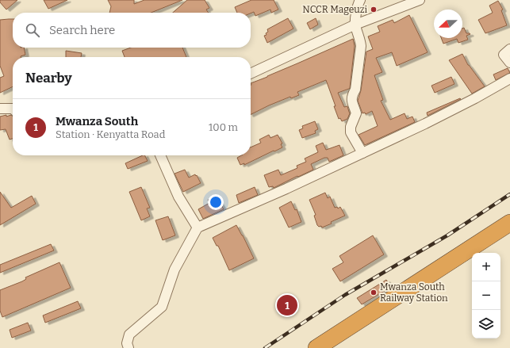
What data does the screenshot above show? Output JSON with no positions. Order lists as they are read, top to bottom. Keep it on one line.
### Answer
{"places":["NCCR Mageuzi","Mwanza South Railway Station"],"north":"left","page":{"search":"Search here","heading":"Nearby","list":[{"mark":"1","name":"Mwanza South","note":"Station · Kenyatta Road","value":"100 m"}],"map_buttons":["+","−"],"pins":"1"}}
